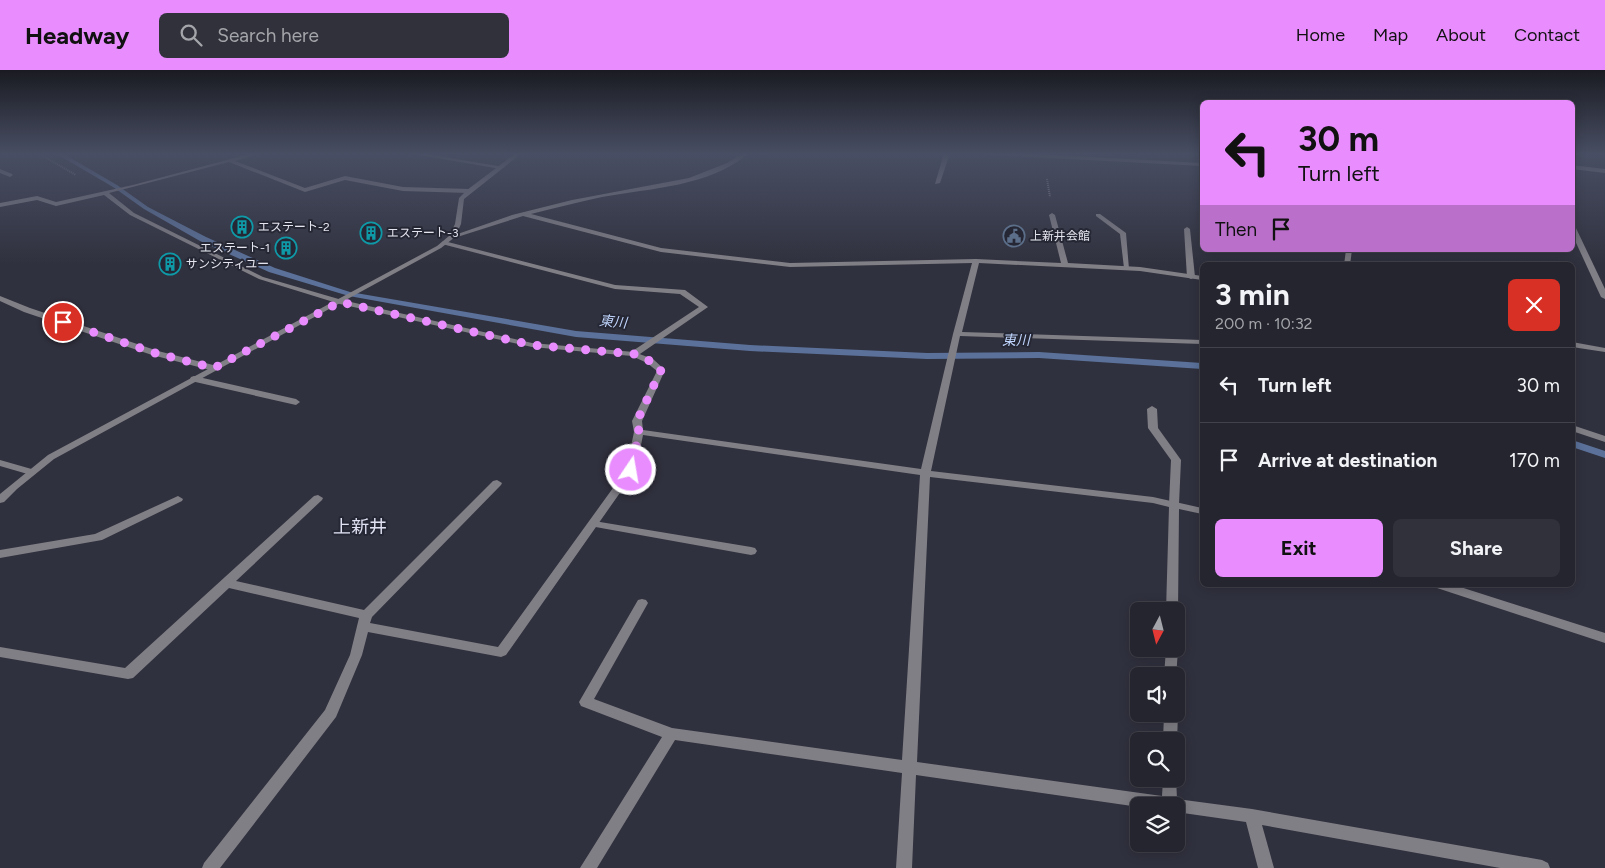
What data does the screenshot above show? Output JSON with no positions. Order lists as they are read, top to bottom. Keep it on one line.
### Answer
{"districts":["上新井"],"water":["東川"],"places":{"building":["エステート-2","エステート-3","エステート-1","サンシティユー"],"public building":["上新井会館"]},"north":"bottom","page":{"header":"Headway","search":"Search here","nav":["Home","Map","About","Contact"],"turn":["30 m","Turn left"],"then":"Then","heading":["3 min","200 m · 10:32"],"list":[{"name":"Turn left","value":"30 m"},{"name":"Arrive at destination","value":"170 m"}],"buttons":["Exit","Share"]}}
